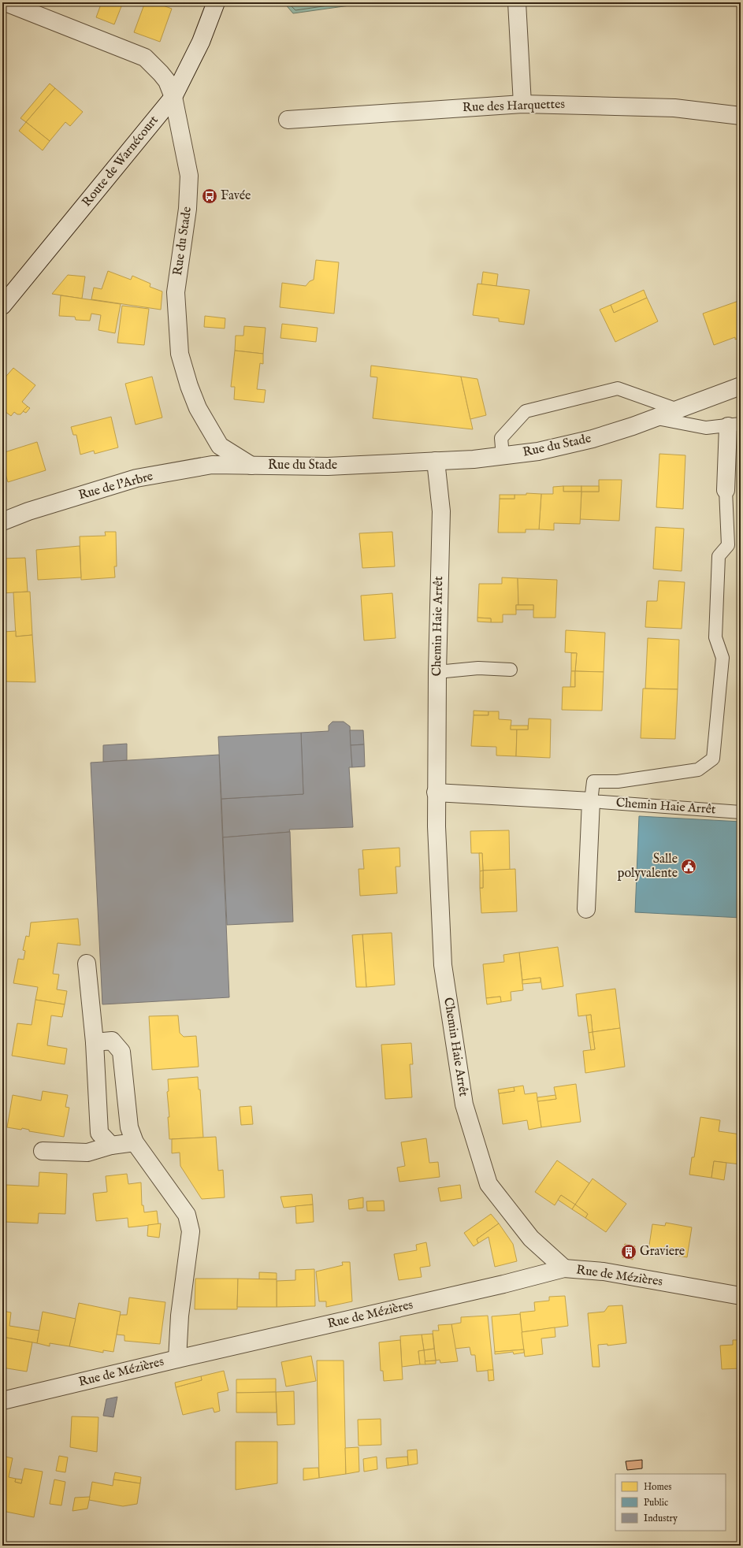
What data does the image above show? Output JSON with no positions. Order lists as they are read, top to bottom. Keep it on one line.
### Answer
{"streets":{"street":["Rue des Harquettes","Route de Warnécourt","Rue du Stade","Rue de l'Arbre","Chemin Haie Arrêt","Rue de Mézières"]},"crossings":[["Route de Warnécourt","Rue du Stade"],["Rue du Stade","Rue de l'Arbre"],["Rue du Stade","Chemin Haie Arrêt"],["Chemin Haie Arrêt","Rue de Mézières"]],"places":{"bus stop":["Favée"],"public building":["Salle polyvalente"],"building":["Graviere"]},"legend":["Homes","Public","Industry"]}
